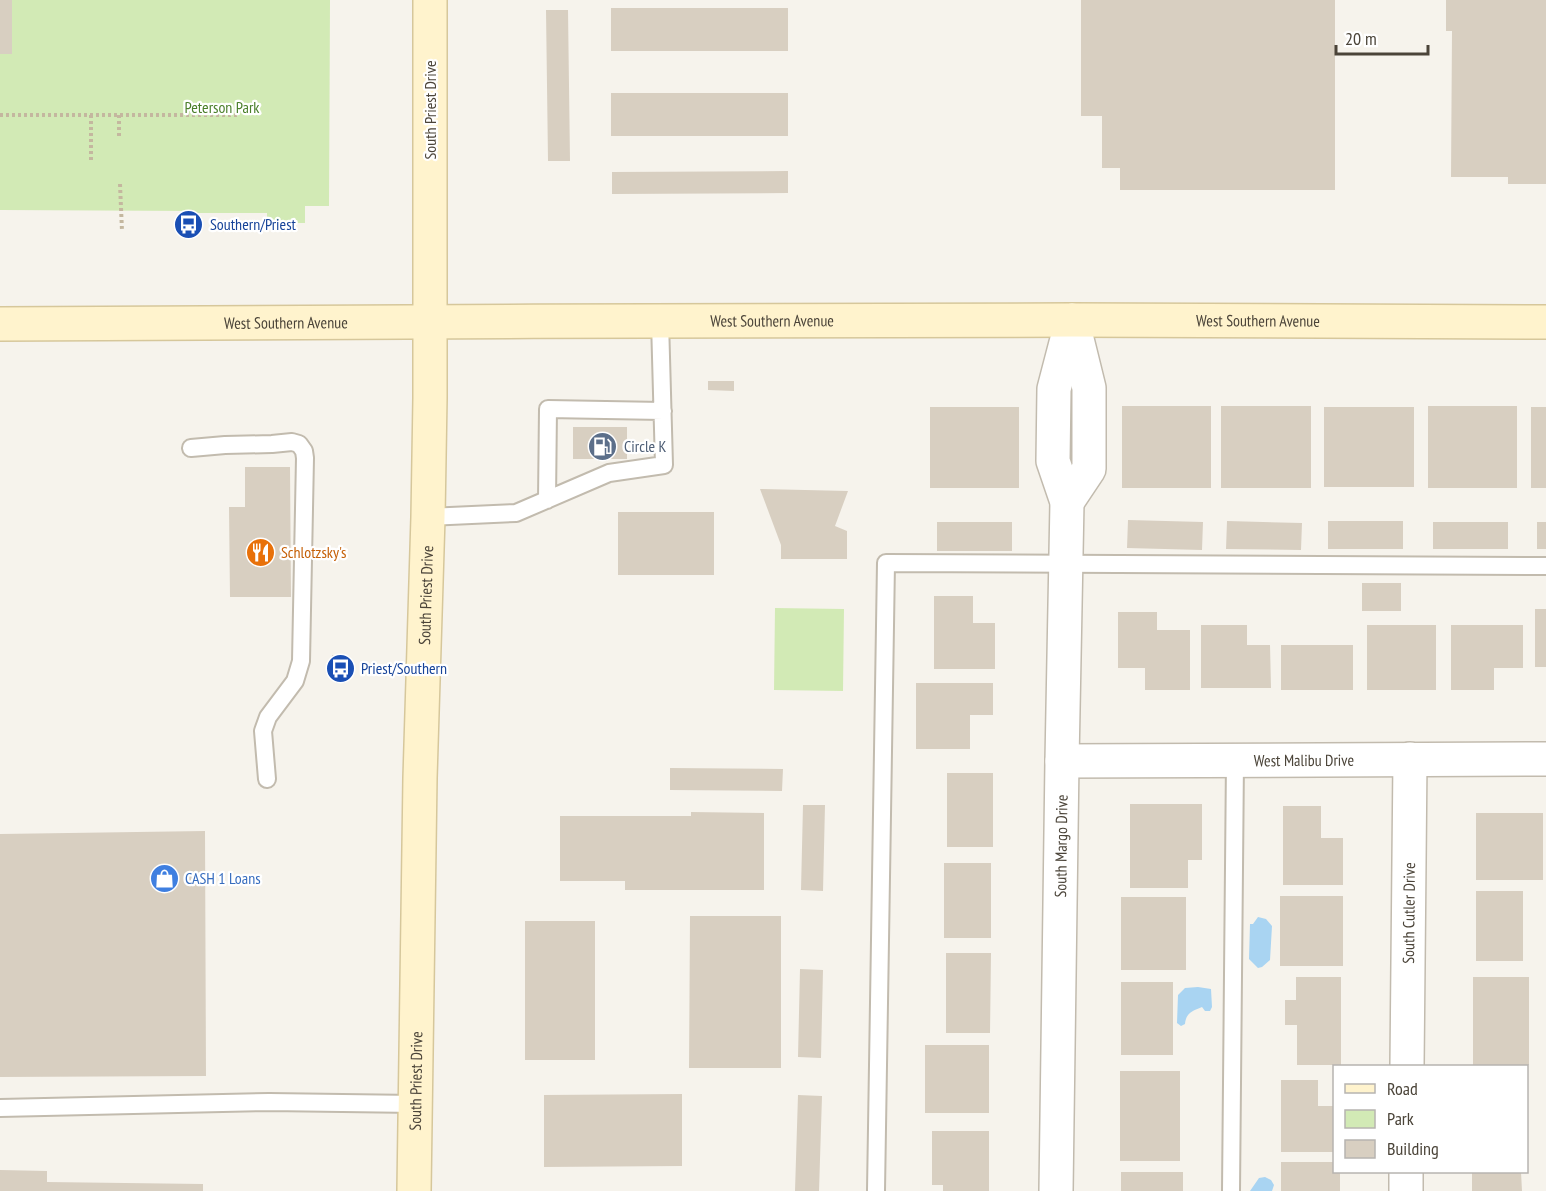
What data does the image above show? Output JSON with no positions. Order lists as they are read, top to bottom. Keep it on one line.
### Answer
{"streets":{"main road":["South Priest Drive","West Southern Avenue"],"street":["West Malibu Drive","South Margo Drive","South Cutler Drive"]},"crossings":[["South Priest Drive","West Southern Avenue"],["West Southern Avenue","South Margo Drive"],["West Malibu Drive","South Margo Drive"],["West Malibu Drive","South Cutler Drive"]],"parks":["Peterson Park"],"places":{"bus stop":["Southern/Priest","Priest/Southern"],"fuel station":["Circle K"],"restaurant":["Schlotzsky's"],"shop":["CASH 1 Loans"]},"legend":["Road","Park","Building"],"scale_bar":"20 m"}
